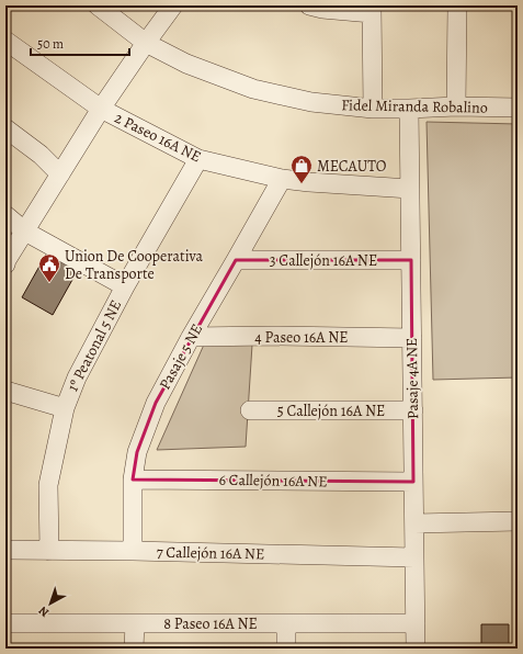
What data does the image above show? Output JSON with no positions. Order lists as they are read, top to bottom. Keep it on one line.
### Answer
{"streets":{"street":["Fidel Miranda Robalino","2 Paseo 16A NE","3 Callejón 16A NE","4 Paseo 16A NE","1º Peatonal 5 NE","Pasaje 5 NE","Pasaje 4A NE","5 Callejón 16A NE","6 Callejón 16A NE","7 Callejón 16A NE","8 Paseo 16A NE"]},"crossings":[["Fidel Miranda Robalino","Pasaje 4A NE"],["2 Paseo 16A NE","1º Peatonal 5 NE"],["2 Paseo 16A NE","Pasaje 5 NE"],["2 Paseo 16A NE","Pasaje 4A NE"],["3 Callejón 16A NE","Pasaje 5 NE"],["3 Callejón 16A NE","Pasaje 4A NE"],["4 Paseo 16A NE","Pasaje 5 NE"],["4 Paseo 16A NE","Pasaje 4A NE"],["1º Peatonal 5 NE","7 Callejón 16A NE"],["Pasaje 5 NE","6 Callejón 16A NE"],["Pasaje 5 NE","7 Callejón 16A NE"],["Pasaje 4A NE","5 Callejón 16A NE"],["Pasaje 4A NE","6 Callejón 16A NE"],["Pasaje 4A NE","7 Callejón 16A NE"],["Pasaje 4A NE","8 Paseo 16A NE"]],"places":{"shop":["MECAUTO"],"public building":["Union De Cooperativa De Transporte"]},"scale_bar":"50 m","north":"bottom left"}
